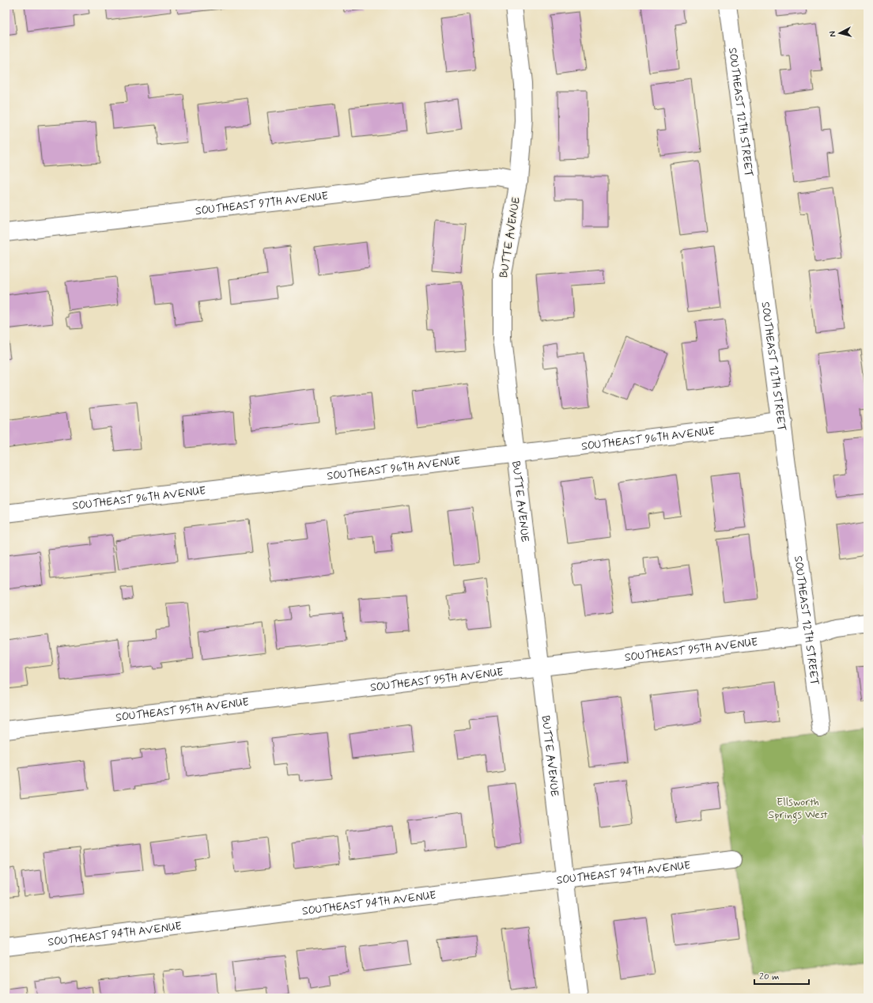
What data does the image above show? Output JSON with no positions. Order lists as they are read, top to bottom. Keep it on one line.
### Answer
{"streets":{"street":["SOUTHEAST 12TH STREET","SOUTHEAST 97TH AVENUE","BUTTE AVENUE","SOUTHEAST 96TH AVENUE","SOUTHEAST 95TH AVENUE","SOUTHEAST 94TH AVENUE"]},"crossings":[["SOUTHEAST 12TH STREET","SOUTHEAST 96TH AVENUE"],["SOUTHEAST 12TH STREET","SOUTHEAST 95TH AVENUE"],["SOUTHEAST 97TH AVENUE","BUTTE AVENUE"],["BUTTE AVENUE","SOUTHEAST 96TH AVENUE"],["BUTTE AVENUE","SOUTHEAST 95TH AVENUE"],["BUTTE AVENUE","SOUTHEAST 94TH AVENUE"]],"parks":["Ellsworth Springs West"],"scale_bar":"20 m","north":"left"}
